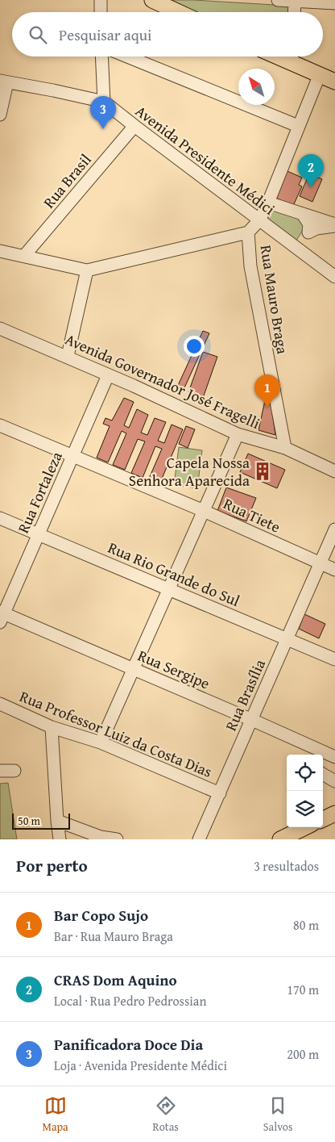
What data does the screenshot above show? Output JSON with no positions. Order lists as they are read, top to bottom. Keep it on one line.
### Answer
{"streets":{"street":["Avenida Presidente Médici","Rua Brasil","Rua Mauro Braga","Avenida Governador José Fragelli","Rua Fortaleza","Rua Tiete","Rua Rio Grande do Sul","Rua Sergipe","Rua Brasília","Rua Professor Luiz da Costa Dias"]},"crossings":[["Avenida Presidente Médici","Rua Brasil"],["Avenida Presidente Médici","Rua Mauro Braga"],["Rua Mauro Braga","Avenida Governador José Fragelli"],["Avenida Governador José Fragelli","Rua Fortaleza"],["Rua Fortaleza","Rua Tiete"],["Rua Fortaleza","Rua Rio Grande do Sul"],["Rua Fortaleza","Rua Sergipe"],["Rua Tiete","Rua Brasília"],["Rua Rio Grande do Sul","Rua Brasília"],["Rua Sergipe","Rua Brasília"],["Rua Brasília","Rua Professor Luiz da Costa Dias"]],"places":{"building":["Capela Nossa Senhora Aparecida"]},"scale_bar":"50 m","north":"top left","page":{"search":"Pesquisar aqui","pins":["3","2","1"],"scale":"50 m","heading":["Por perto","3 resultados"],"list":[{"mark":"1","name":"Bar Copo Sujo","note":"Bar · Rua Mauro Braga","value":"80 m"},{"mark":"2","name":"CRAS Dom Aquino","note":"Local · Rua Pedro Pedrossian","value":"170 m"},{"mark":"3","name":"Panificadora Doce Dia","note":"Loja · Avenida Presidente Médici","value":"200 m"}],"nav":["Mapa","Rotas","Salvos"]}}
